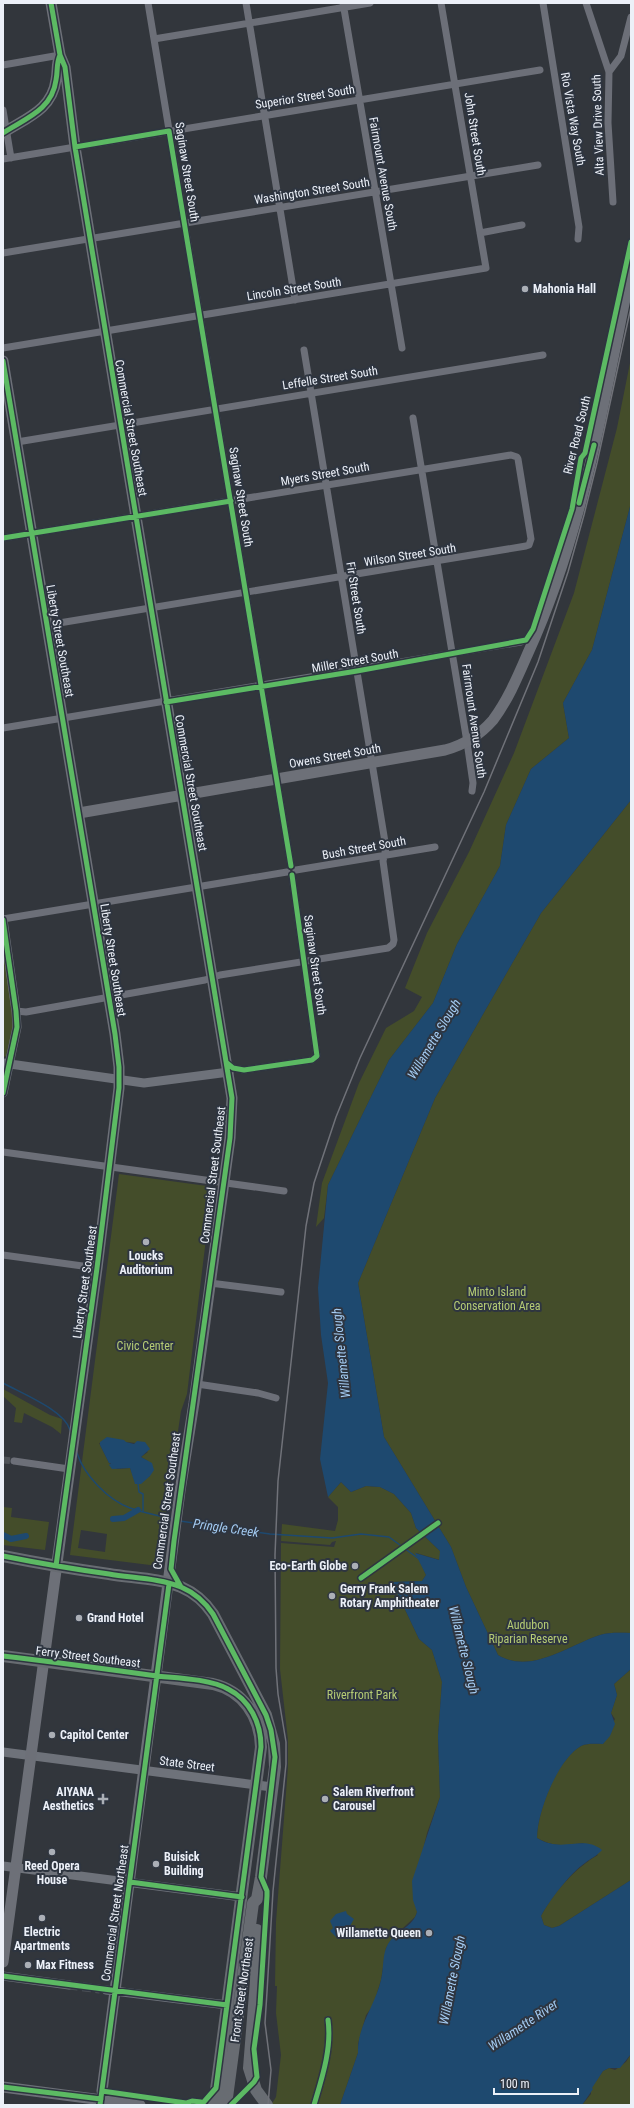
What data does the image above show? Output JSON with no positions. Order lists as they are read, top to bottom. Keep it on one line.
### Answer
{"streets":{"highway":["Ferry Street Southeast","Front Street Northeast"],"main road":["Commercial Street Southeast","River Road South","Liberty Street Southeast","Owens Street South","State Street","Commercial Street Northeast"],"street":["Superior Street South","Rio Vista Way South","Alta View Drive South","John Street South","Saginaw Street South","Fairmount Avenue South","Washington Street South","Lincoln Street South","Leffelle Street South","Myers Street South","Wilson Street South","Fir Street South","Miller Street South","Bush Street South"]},"crossings":[["Superior Street South","John Street South"],["Superior Street South","Saginaw Street South"],["Superior Street South","Fairmount Avenue South"],["Superior Street South","Commercial Street Southeast"],["John Street South","Washington Street South"],["John Street South","Lincoln Street South"],["Saginaw Street South","Washington Street South"],["Saginaw Street South","Lincoln Street South"],["Saginaw Street South","Leffelle Street South"],["Saginaw Street South","Commercial Street Southeast"],["Saginaw Street South","Myers Street South"],["Saginaw Street South","Wilson Street South"],["Saginaw Street South","Fir Street South"],["Saginaw Street South","Miller Street South"],["Saginaw Street South","Owens Street South"],["Saginaw Street South","Bush Street South"],["Fairmount Avenue South","Washington Street South"],["Fairmount Avenue South","Lincoln Street South"],["Fairmount Avenue South","River Road South"],["Fairmount Avenue South","Myers Street South"],["Fairmount Avenue South","Wilson Street South"],["Fairmount Avenue South","Miller Street South"],["Fairmount Avenue South","Owens Street South"],["Washington Street South","Commercial Street Southeast"],["Lincoln Street South","Commercial Street Southeast"],["Leffelle Street South","Commercial Street Southeast"],["Leffelle Street South","Fir Street South"],["Leffelle Street South","Liberty Street Southeast"],["Commercial Street Southeast","Myers Street South"],["Commercial Street Southeast","Wilson Street South"],["Commercial Street Southeast","Miller Street South"],["Commercial Street Southeast","Owens Street South"],["Commercial Street Southeast","Bush Street South"],["Commercial Street Southeast","Ferry Street Southeast"],["Commercial Street Southeast","State Street"],["Commercial Street Southeast","Commercial Street Northeast"],["Commercial Street Southeast","Front Street Northeast"],["River Road South","Owens Street South"],["Myers Street South","Wilson Street South"],["Myers Street South","Fir Street South"],["Myers Street South","Liberty Street Southeast"],["Wilson Street South","Fir Street South"],["Wilson Street South","Liberty Street Southeast"],["Fir Street South","Miller Street South"],["Fir Street South","Owens Street South"],["Fir Street South","Bush Street South"],["Liberty Street Southeast","Miller Street South"],["Liberty Street Southeast","Owens Street South"],["Liberty Street Southeast","Bush Street South"],["Liberty Street Southeast","Ferry Street Southeast"],["Liberty Street Southeast","State Street"],["Ferry Street Southeast","State Street"],["Ferry Street Southeast","Front Street Northeast"],["State Street","Commercial Street Northeast"],["State Street","Front Street Northeast"]],"water":["Willamette Slough","Pringle Creek","Willamette River"],"parks":["Minto Island Conservation Area","Civic Center","Audubon Riparian Reserve","Riverfront Park"],"places":{"other":["Mahonia Hall","Loucks Auditorium","Eco-Earth Globe","Gerry Frank Salem Rotary Amphitheater","Grand Hotel","Capitol Center","Salem Riverfront Carousel","Reed Opera House","Buisick Building","Electric Apartments","Willamette Queen","Max Fitness"],"health":["AIYANA Aesthetics"]},"scale_bar":"100 m"}
